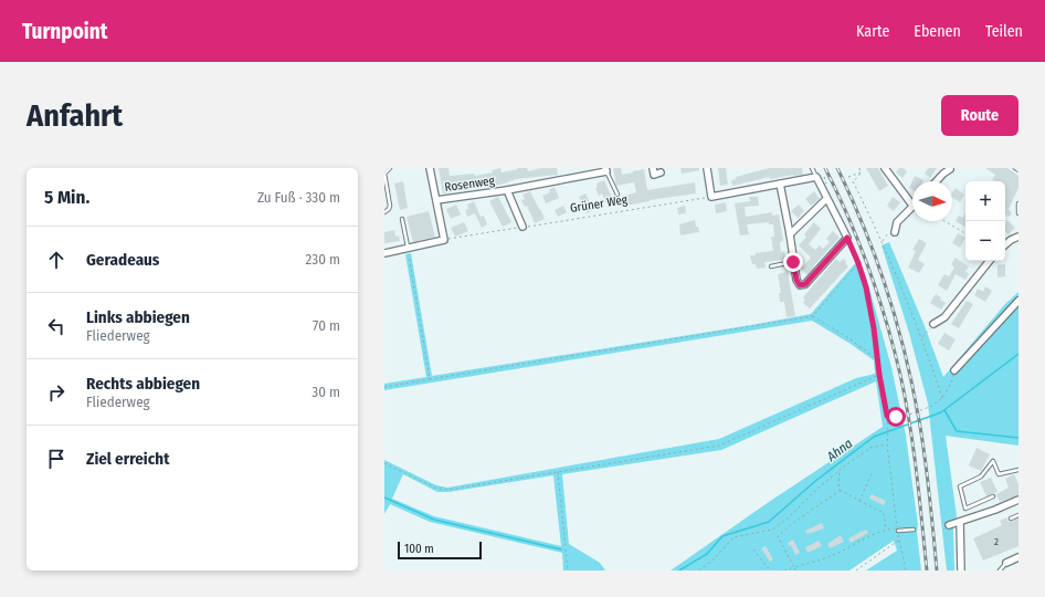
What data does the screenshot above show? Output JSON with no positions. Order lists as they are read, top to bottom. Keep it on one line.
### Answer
{"streets":{"street":["Rosenweg"],"path":["Grüner Weg"]},"water":["Ahna"],"house_numbers":["2"],"scale_bar":"100 m","north":"right","page":{"header":"Turnpoint","nav":["Karte","Ebenen","Teilen"],"buttons":"Route","title":"Anfahrt","heading":["5 Min.","Zu Fuß · 330 m"],"map_buttons":["+","−"],"list":[["Geradeaus","230 m"],["Links abbiegen","Fliederweg","70 m"],["Rechts abbiegen","Fliederweg","30 m"],"Ziel erreicht"],"scale":"100 m"}}
